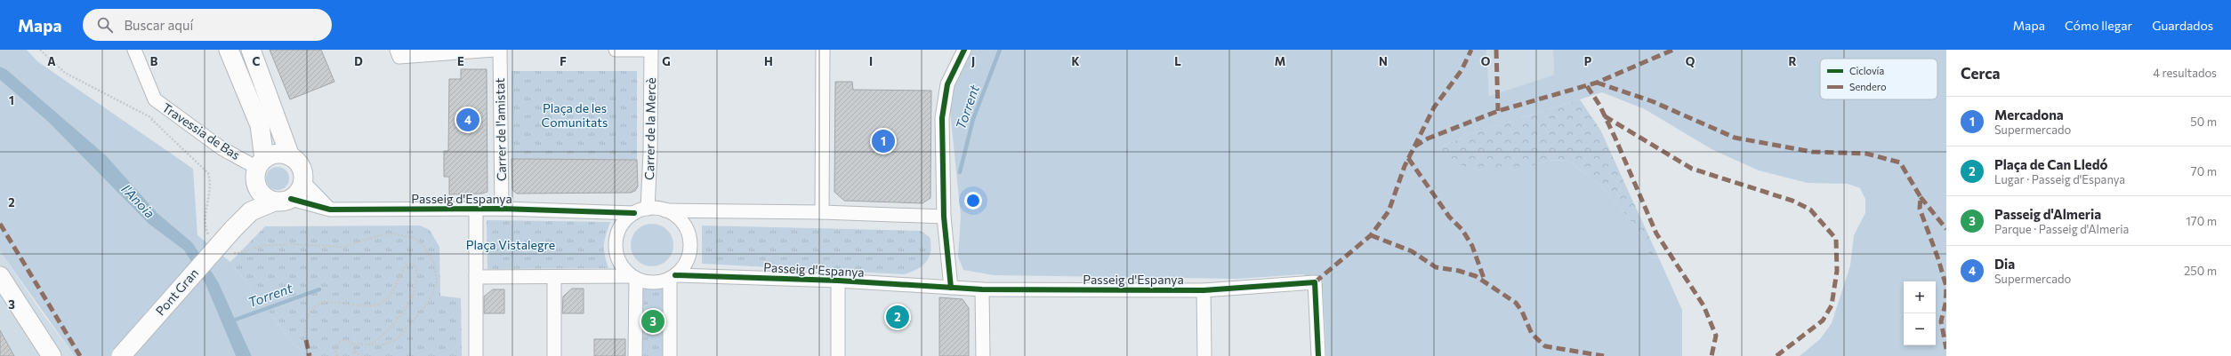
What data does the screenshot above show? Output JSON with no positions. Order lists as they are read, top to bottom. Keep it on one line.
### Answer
{"streets":{"street":["Carrer de la Mercè","Carrer de l'amistat","Travessia de Bas","Passeig d'Espanya","Pont Gran"]},"crossings":[["Carrer de la Mercè","Passeig d'Espanya"],["Carrer de l'amistat","Passeig d'Espanya"],["Travessia de Bas","Passeig d'Espanya"]],"water":["Torrent","l'Anoia"],"parks":["Plaça de les Comunitats","Plaça Vistalegre"],"legend":["Ciclovía","Sendero"],"page":{"header":"Mapa","search":"Buscar aquí","nav":["Mapa","Cómo llegar","Guardados"],"heading":["Cerca","4 resultados"],"list":[{"mark":"1","name":"Mercadona","note":"Supermercado","value":"50 m"},{"mark":"2","name":"Plaça de Can Lledó","note":"Lugar · Passeig d'Espanya","value":"70 m"},{"mark":"3","name":"Passeig d'Almeria","note":"Parque · Passeig d'Almeria","value":"170 m"},{"mark":"4","name":"Dia","note":"Supermercado","value":"250 m"}],"pins":["4","1","2","3"],"map_buttons":["+","−"]},"grid":{"columns":["A","B","C","D","E","F","G","H","I","J","K","L","M","N","O","P","Q","R"],"rows":["1","2","3"]}}
